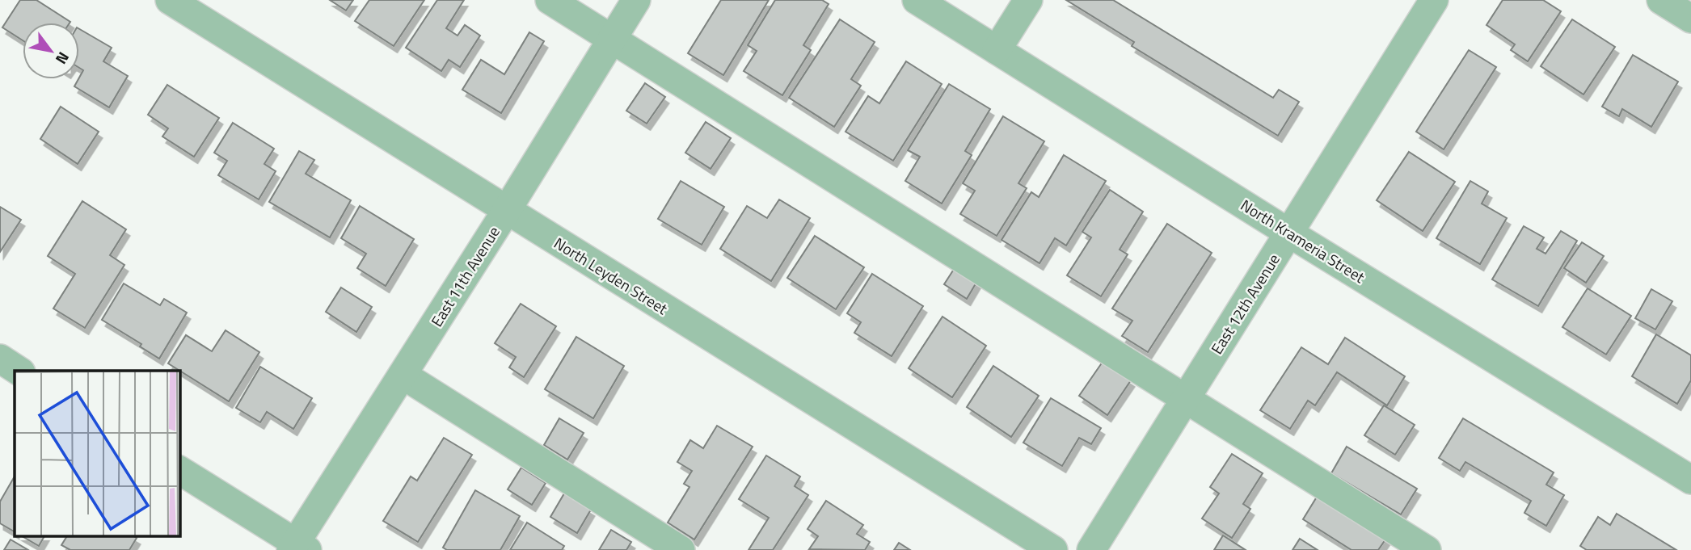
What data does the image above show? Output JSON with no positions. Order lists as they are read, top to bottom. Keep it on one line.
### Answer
{"streets":{"street":["North Krameria Street","North Leyden Street","East 11th Avenue","East 12th Avenue"]},"crossings":[["North Krameria Street","East 12th Avenue"],["North Leyden Street","East 11th Avenue"]],"north":"bottom right"}
